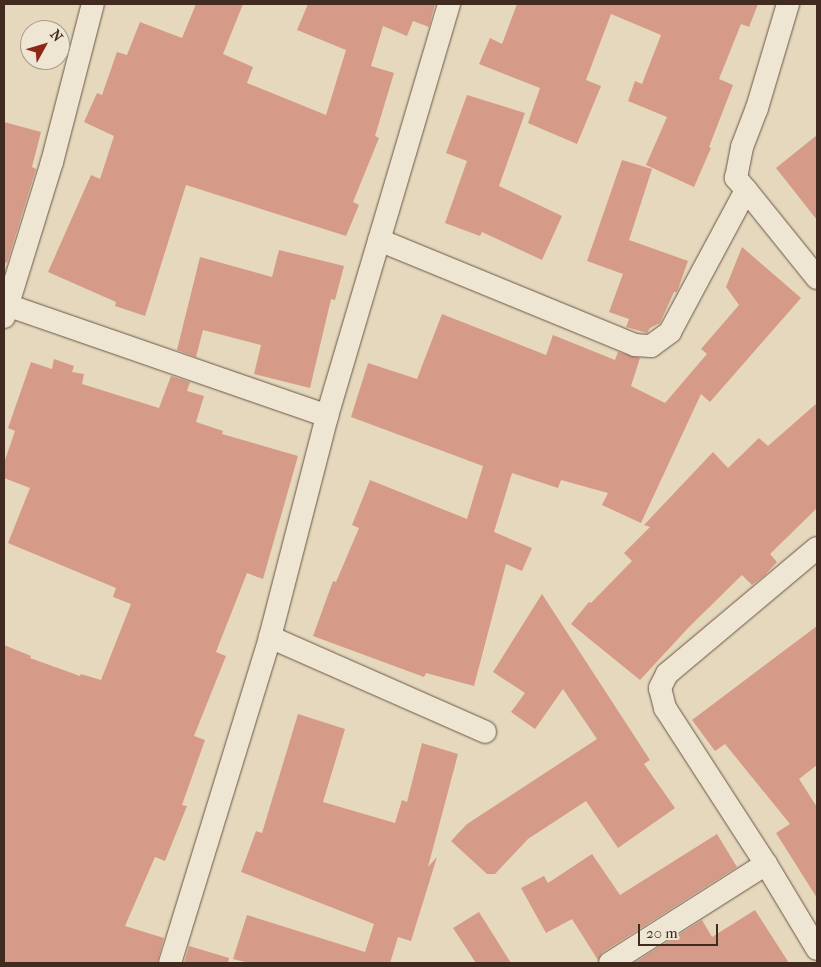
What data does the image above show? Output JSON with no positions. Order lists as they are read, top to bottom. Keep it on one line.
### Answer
{"scale_bar":"20 m","north":"top right"}
